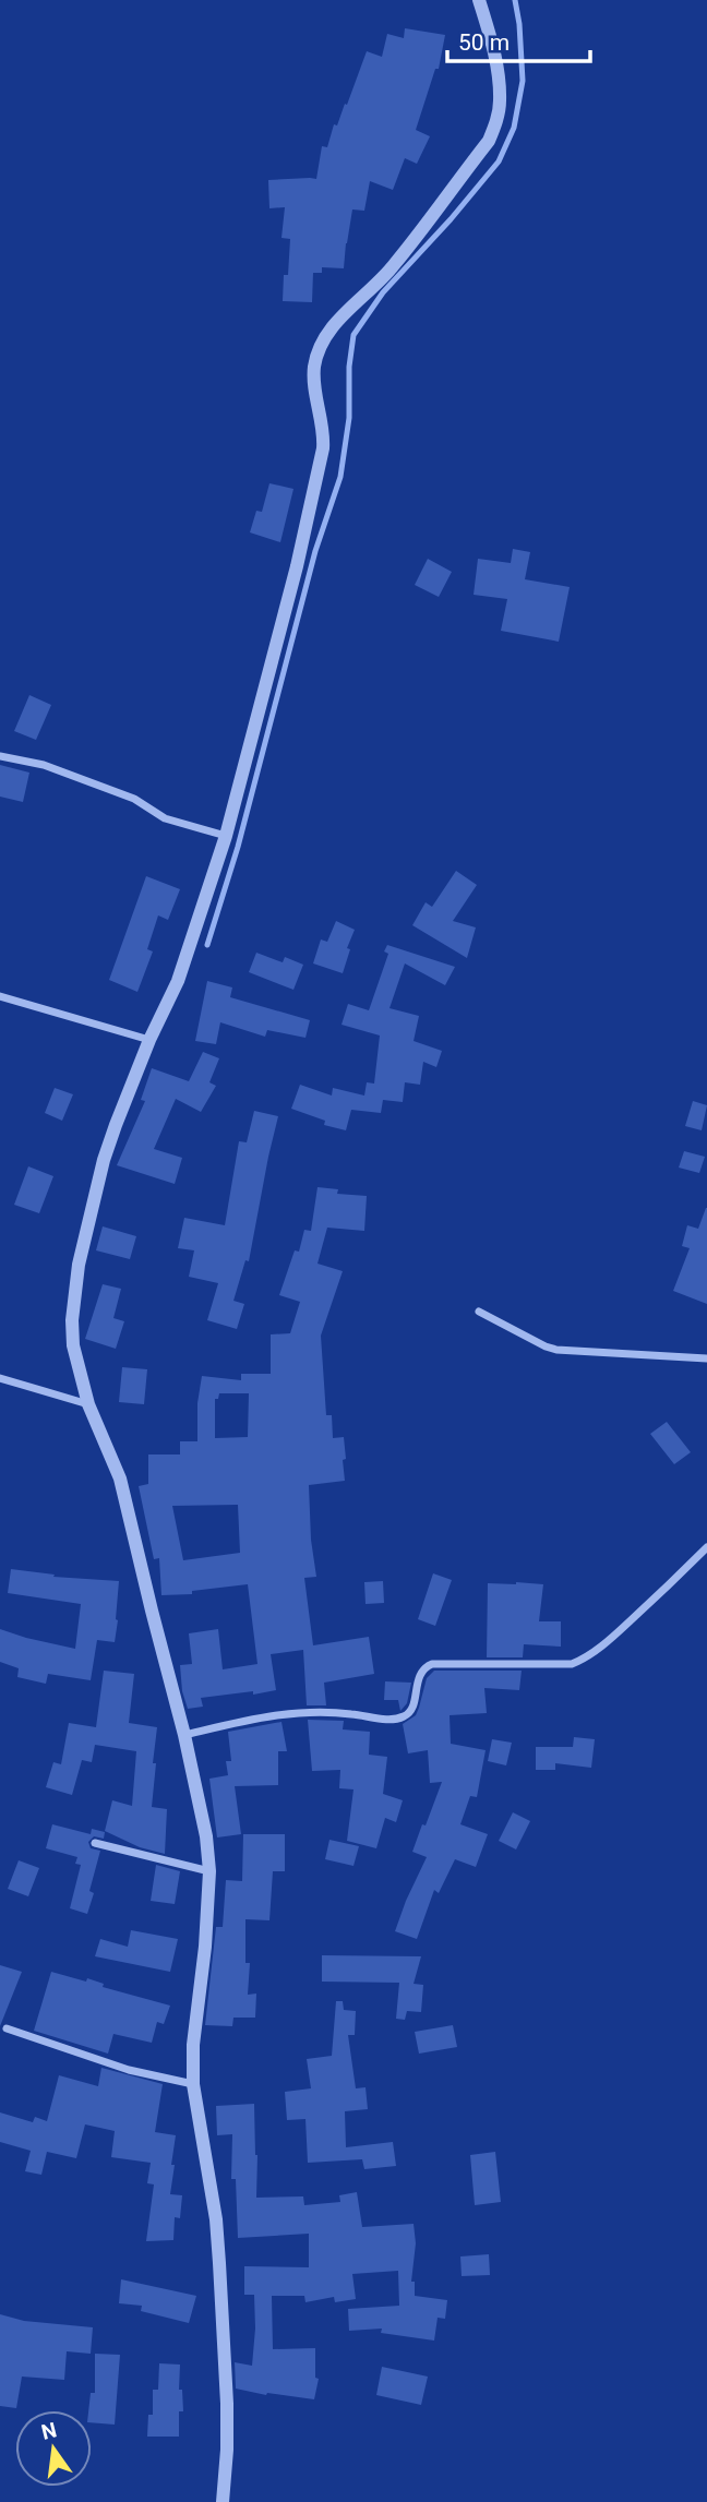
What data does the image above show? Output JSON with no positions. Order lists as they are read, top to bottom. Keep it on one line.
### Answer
{"scale_bar":"50 m","north":"top"}
